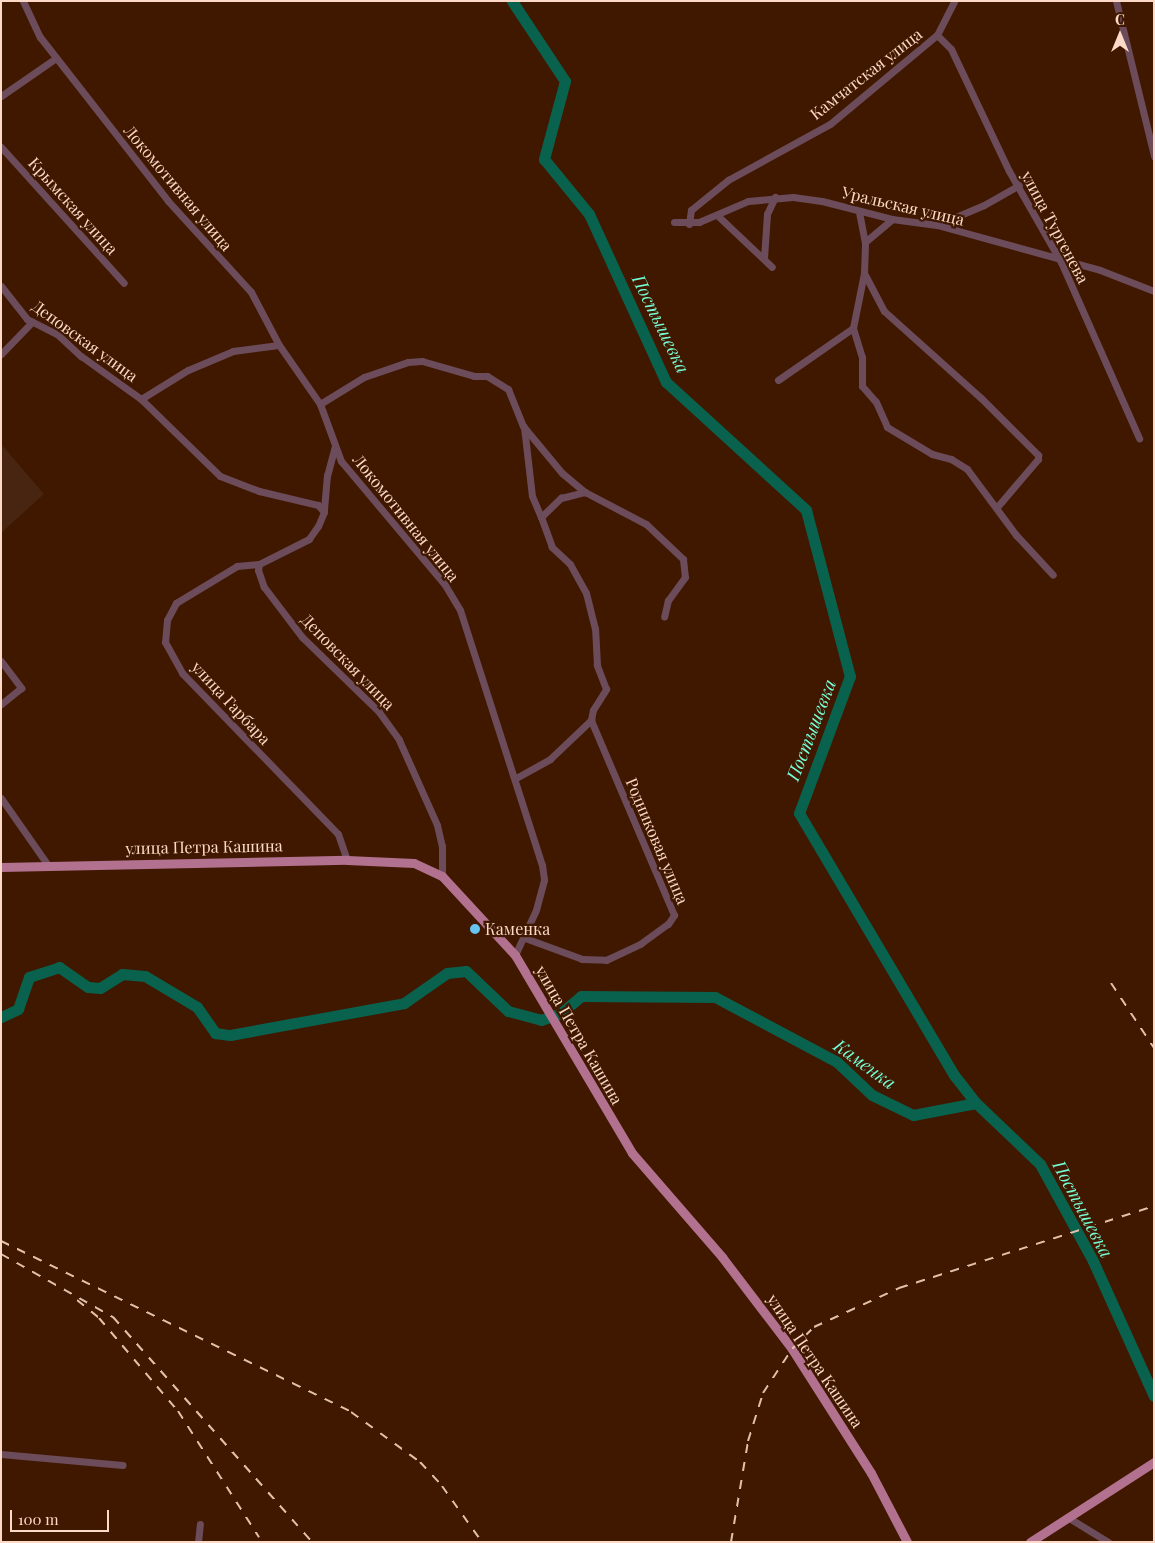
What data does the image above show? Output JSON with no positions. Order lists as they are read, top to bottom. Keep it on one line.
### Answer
{"streets":{"main road":["улица Петра Кашина"],"street":["Камчатская улица","Локомотивная улица","Крымская улица","Уральская улица","улица Тургенева","Деповская улица","улица Гарбара","Родниковая улица"]},"crossings":[["Камчатская улица","Уральская улица"],["Камчатская улица","улица Тургенева"],["Локомотивная улица","Родниковая улица"],["Локомотивная улица","улица Петра Кашина"],["Уральская улица","улица Тургенева"],["Деповская улица","улица Гарбара"],["Деповская улица","улица Петра Кашина"],["улица Гарбара","улица Петра Кашина"]],"water":["Постышевка","Каменка"],"places":["Каменка"],"scale_bar":"100 m","north":"top"}
